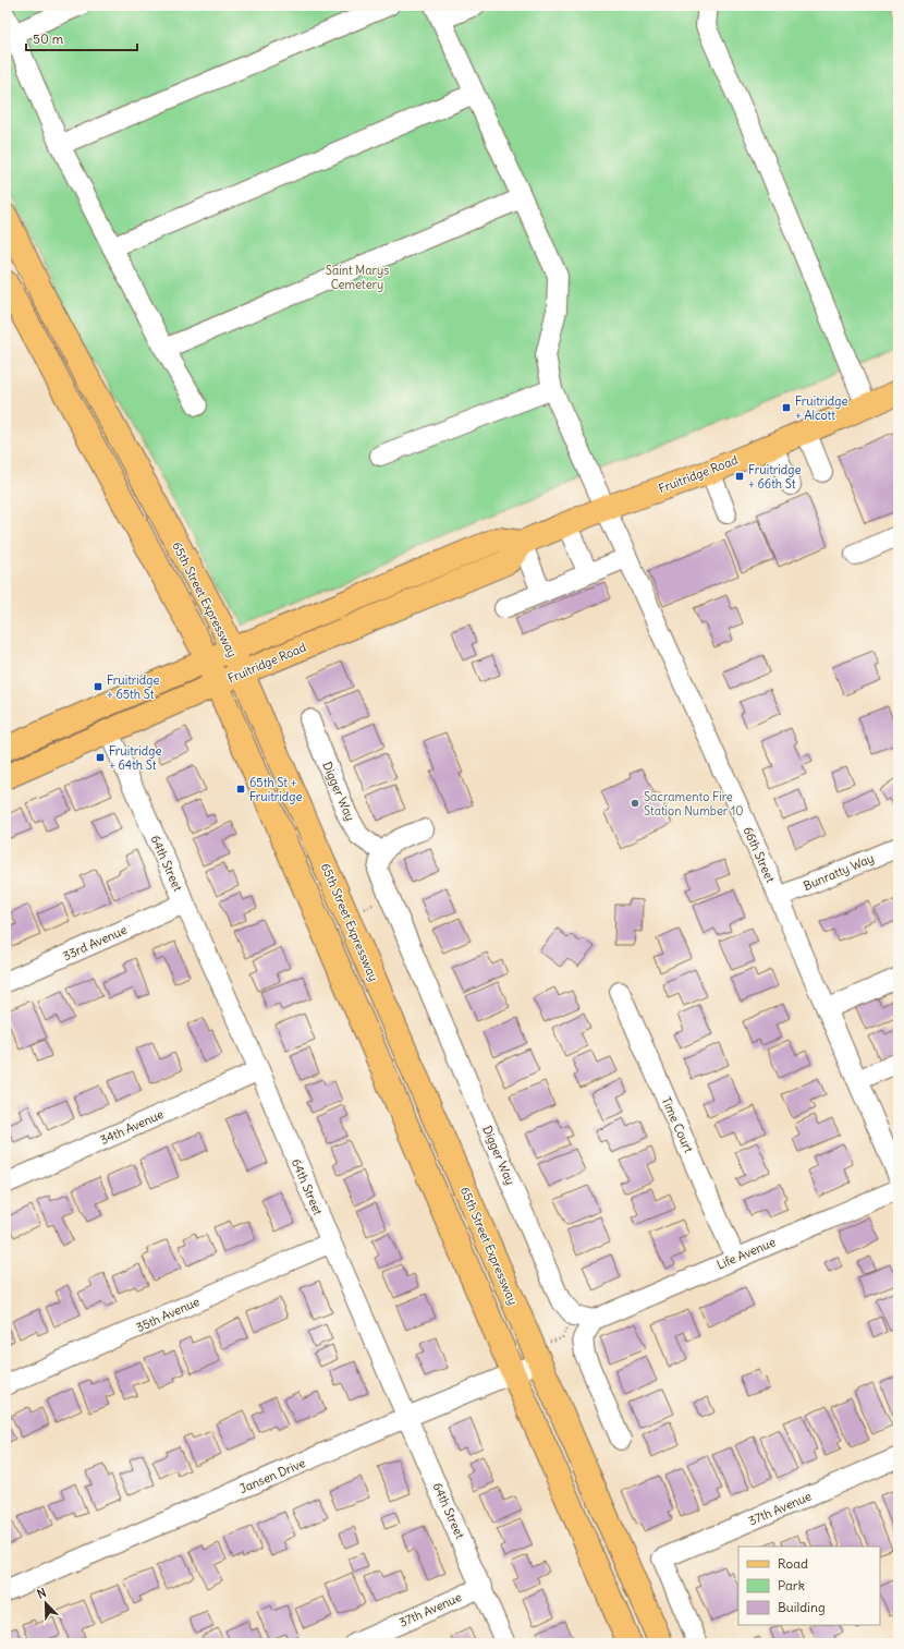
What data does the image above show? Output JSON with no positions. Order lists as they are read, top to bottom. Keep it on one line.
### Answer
{"streets":{"main road":["Fruitridge Road","65th Street Expressway"],"street":["Digger Way","66th Street","64th Street","Bunratty Way","33rd Avenue","Time Court","34th Avenue","Life Avenue","35th Avenue","Jansen Drive","37th Avenue"]},"crossings":[["Fruitridge Road","65th Street Expressway"],["Fruitridge Road","66th Street"],["Fruitridge Road","64th Street"],["65th Street Expressway","Jansen Drive"],["66th Street","Bunratty Way"],["64th Street","33rd Avenue"],["64th Street","34th Avenue"],["64th Street","35th Avenue"],["64th Street","Jansen Drive"],["64th Street","37th Avenue"],["Time Court","Life Avenue"]],"parks":["Saint Marys Cemetery"],"places":{"transit":["Fruitridge + Alcott","Fruitridge + 66th St","Fruitridge + 65th St","Fruitridge + 64th St","65th St + Fruitridge"],"other":["Sacramento Fire Station Number 10"]},"legend":["Road","Park","Building"],"scale_bar":"50 m","north":"top left"}
